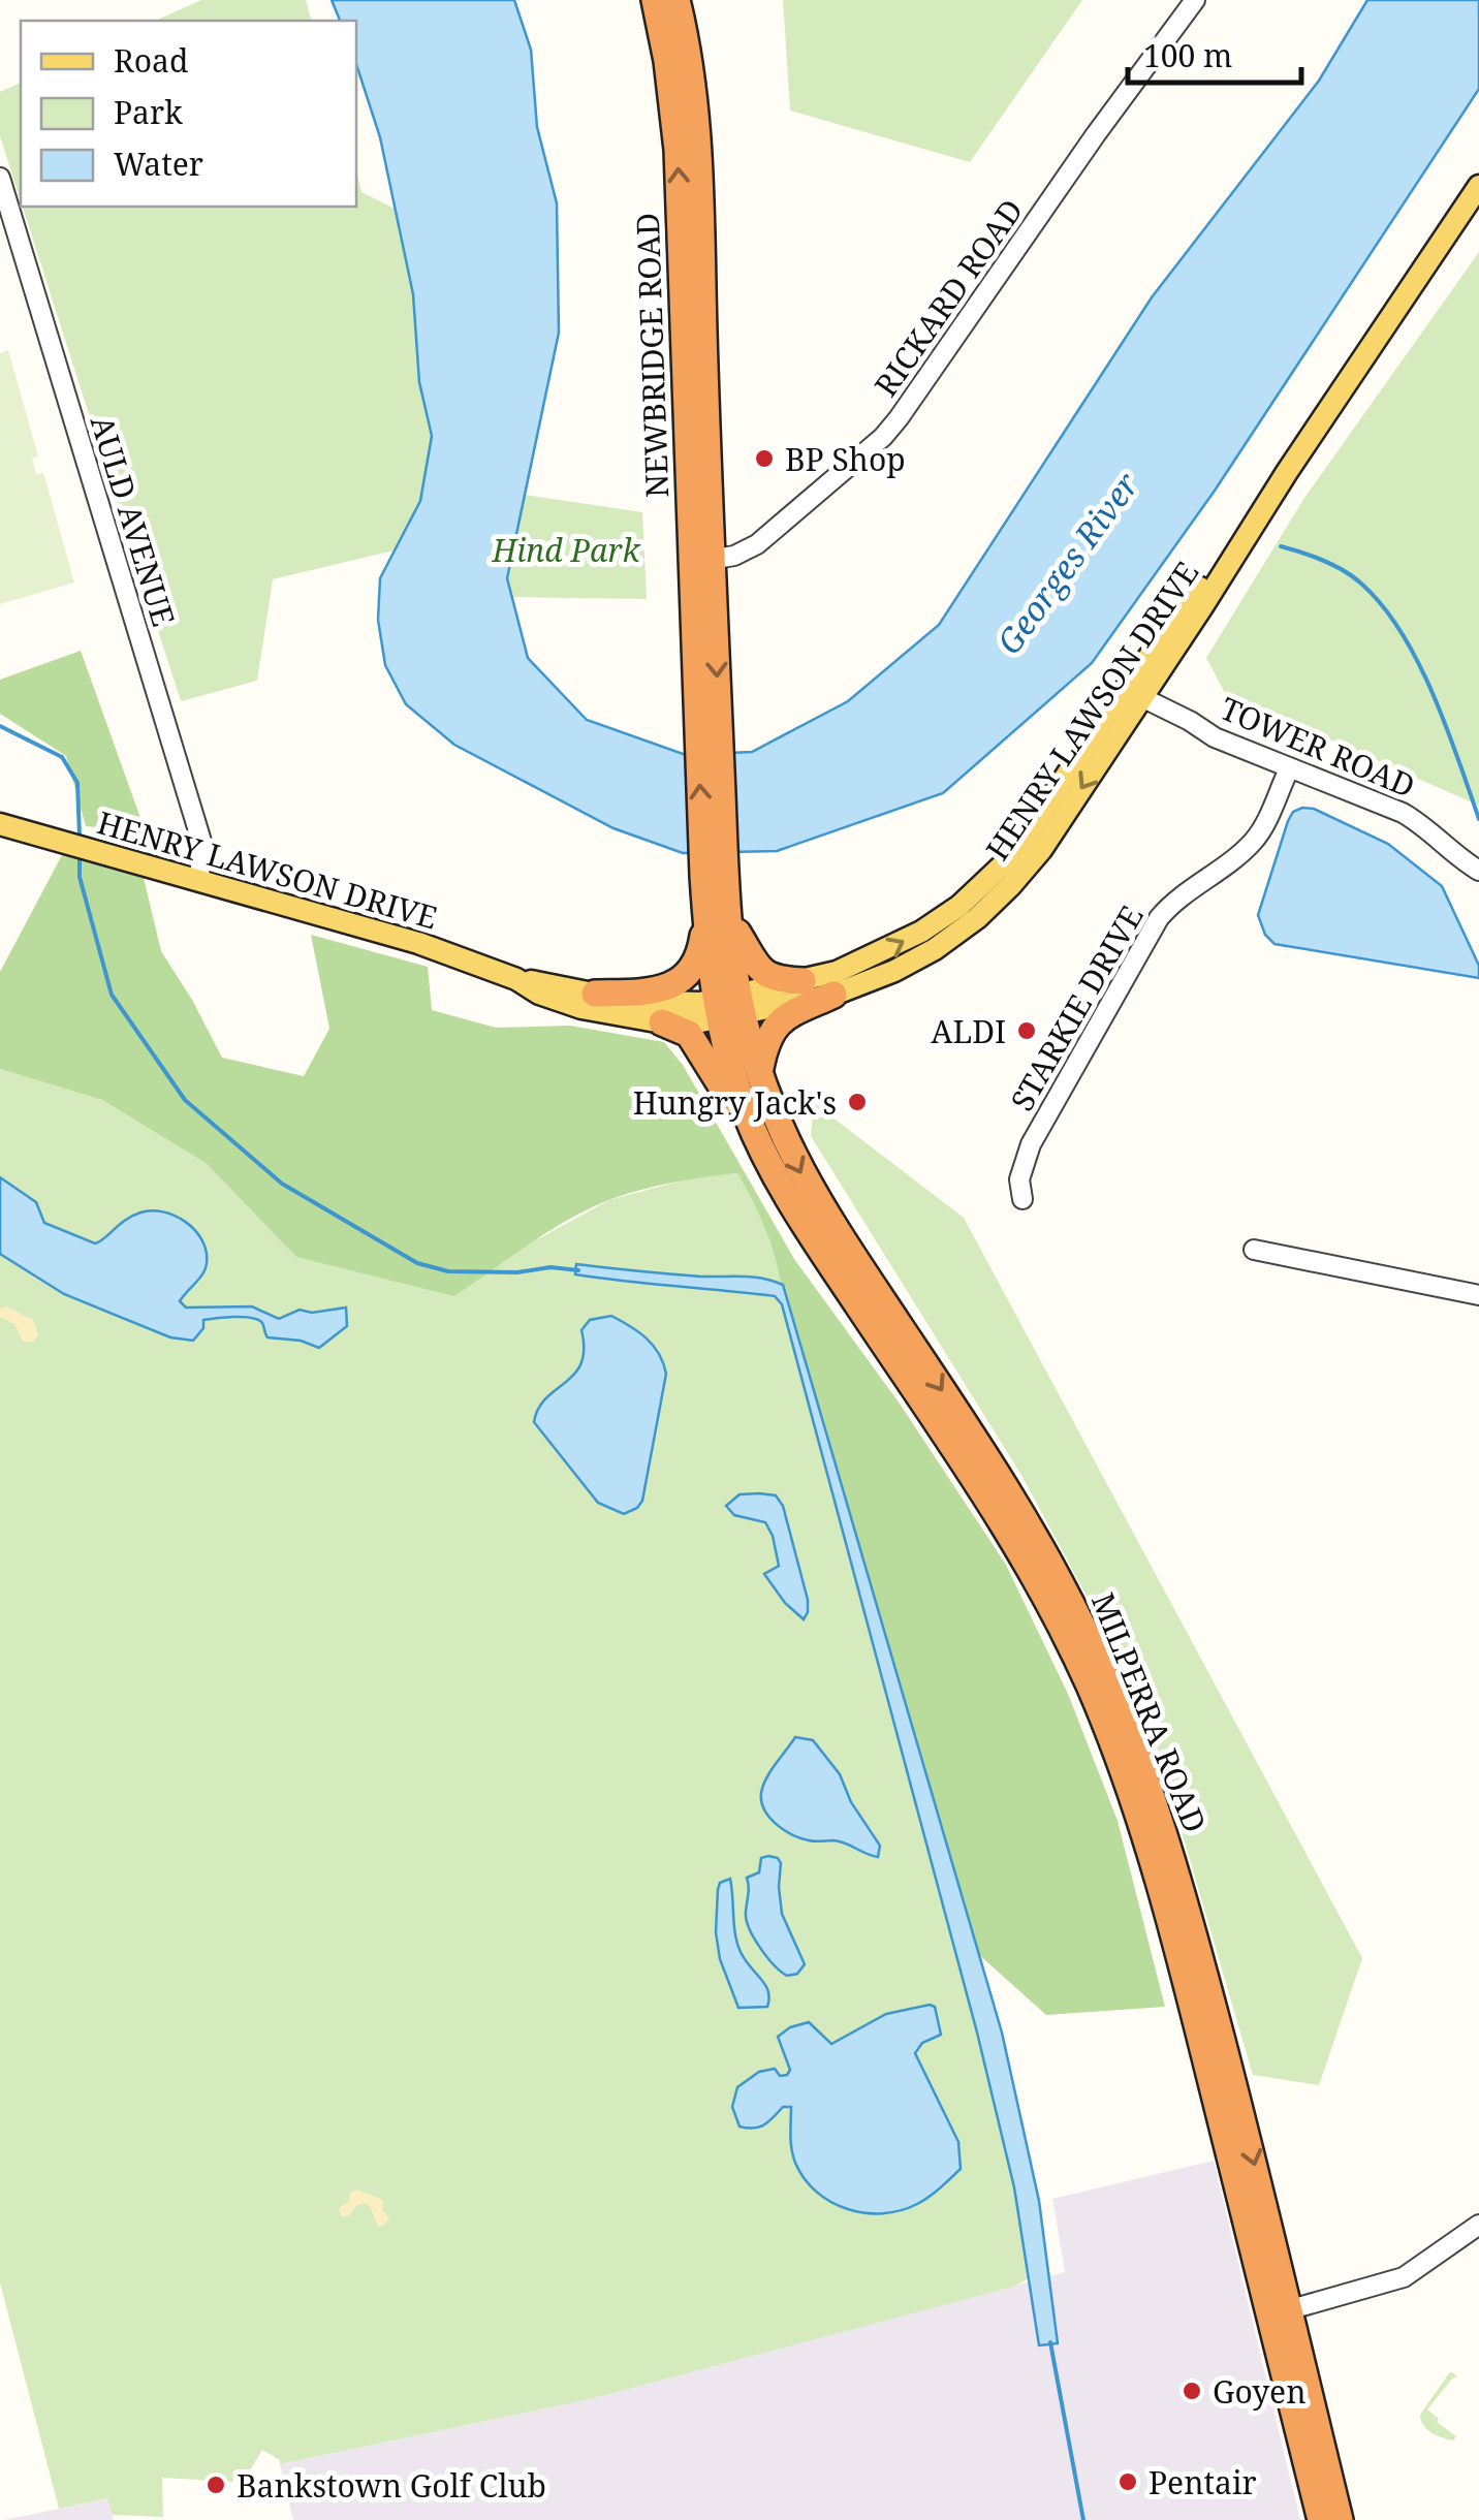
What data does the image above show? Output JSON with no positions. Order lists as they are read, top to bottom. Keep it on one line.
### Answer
{"streets":{"highway":["NEWBRIDGE ROAD","MILPERRA ROAD"],"main road":["HENRY LAWSON DRIVE"],"street":["RICKARD ROAD","AULD AVENUE","TOWER ROAD","STARKIE DRIVE"]},"crossings":[["RICKARD ROAD","NEWBRIDGE ROAD"],["NEWBRIDGE ROAD","HENRY LAWSON DRIVE"],["NEWBRIDGE ROAD","MILPERRA ROAD"],["AULD AVENUE","HENRY LAWSON DRIVE"],["HENRY LAWSON DRIVE","TOWER ROAD"],["HENRY LAWSON DRIVE","MILPERRA ROAD"],["TOWER ROAD","STARKIE DRIVE"]],"water":["Georges River"],"parks":["Hind Park"],"places":["BP Shop","ALDI","Hungry Jack's","Goyen","Pentair","Bankstown Golf Club"],"legend":["Road","Park","Water"],"scale_bar":"100 m"}
